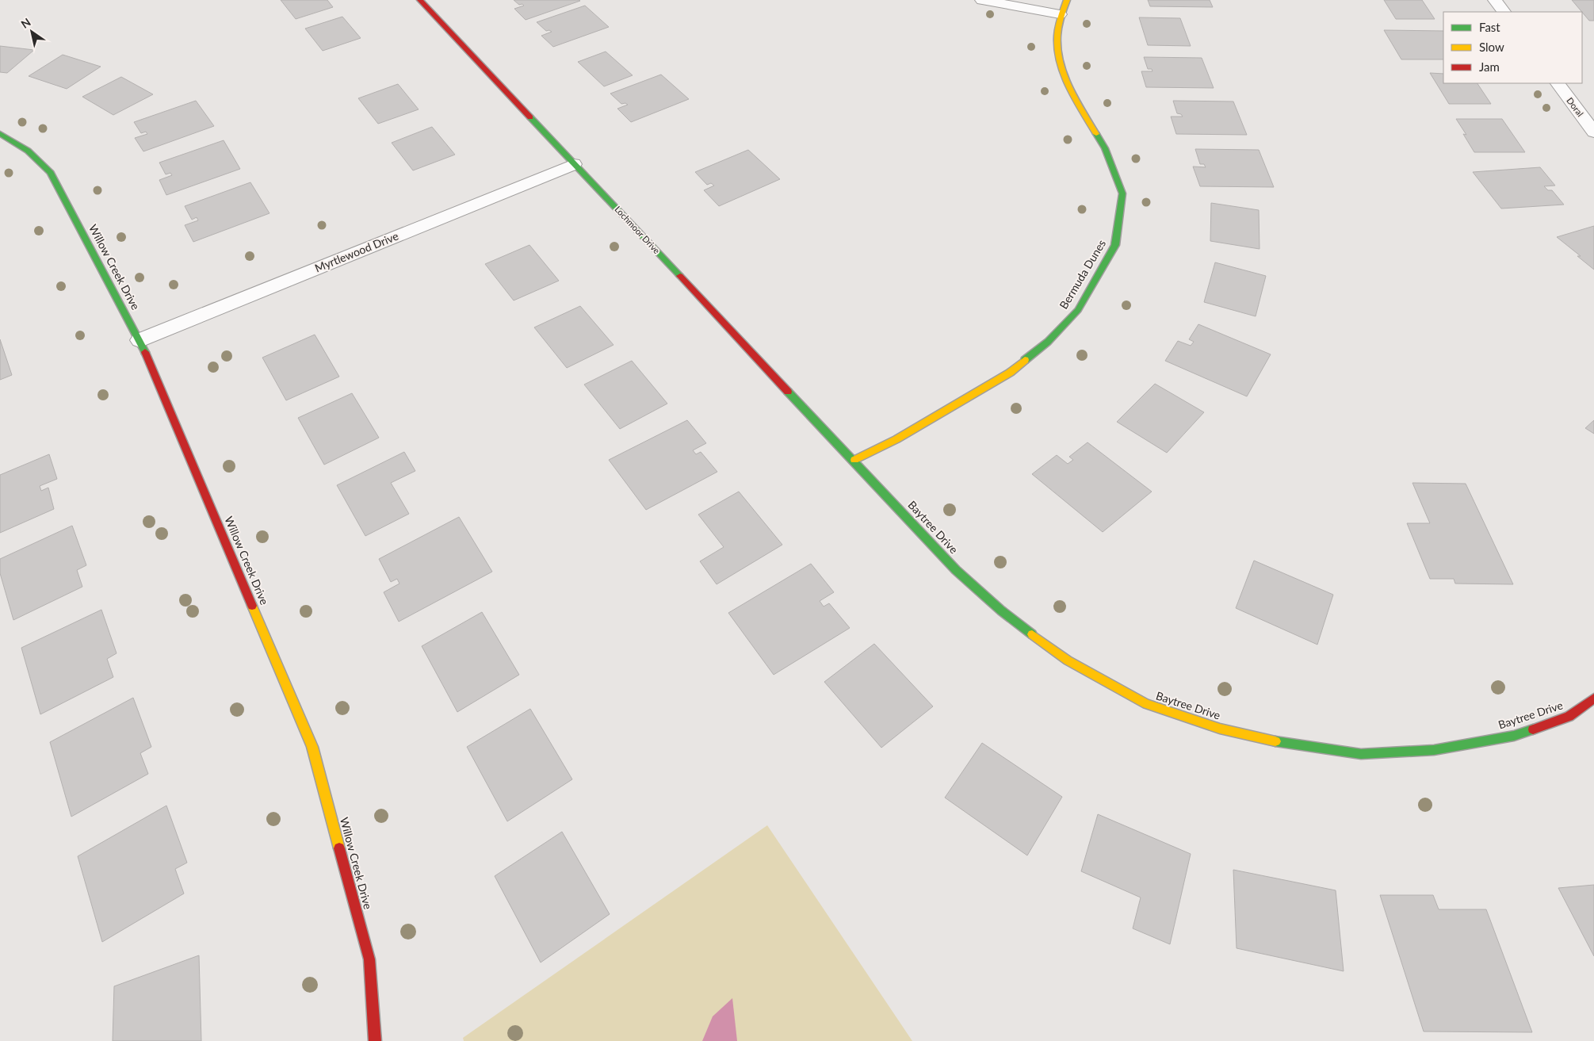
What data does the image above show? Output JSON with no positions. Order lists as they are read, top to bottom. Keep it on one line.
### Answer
{"streets":{"street":["Doral","Lochmoor Drive","Myrtlewood Drive","Willow Creek Drive","Bermuda Dunes","Baytree Drive"]},"crossings":[["Lochmoor Drive","Myrtlewood Drive"],["Lochmoor Drive","Bermuda Dunes"],["Lochmoor Drive","Baytree Drive"],["Myrtlewood Drive","Willow Creek Drive"],["Bermuda Dunes","Baytree Drive"]],"legend":["Fast","Slow","Jam"],"north":"top left"}
